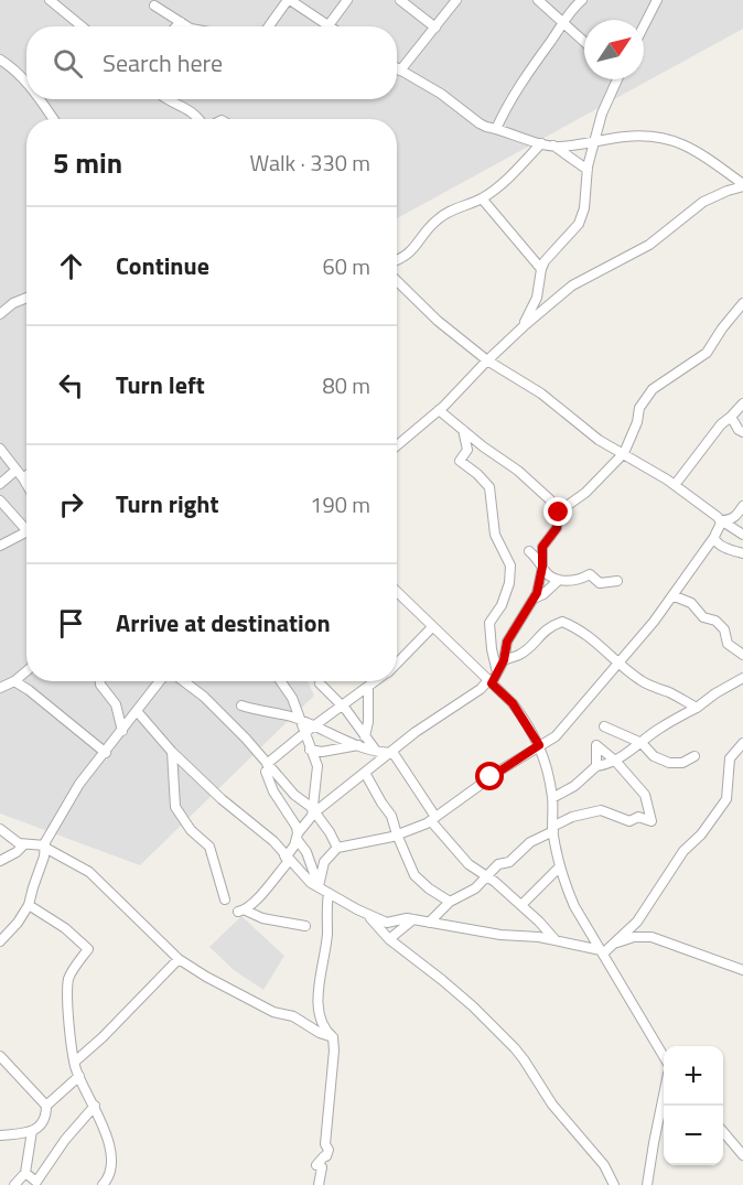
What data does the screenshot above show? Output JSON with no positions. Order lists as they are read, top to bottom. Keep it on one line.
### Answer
{"north":"top right","page":{"search":"Search here","heading":["5 min","Walk · 330 m"],"list":[["Continue","60 m"],["Turn left","80 m"],["Turn right","190 m"],"Arrive at destination"],"map_buttons":["+","−"]}}
